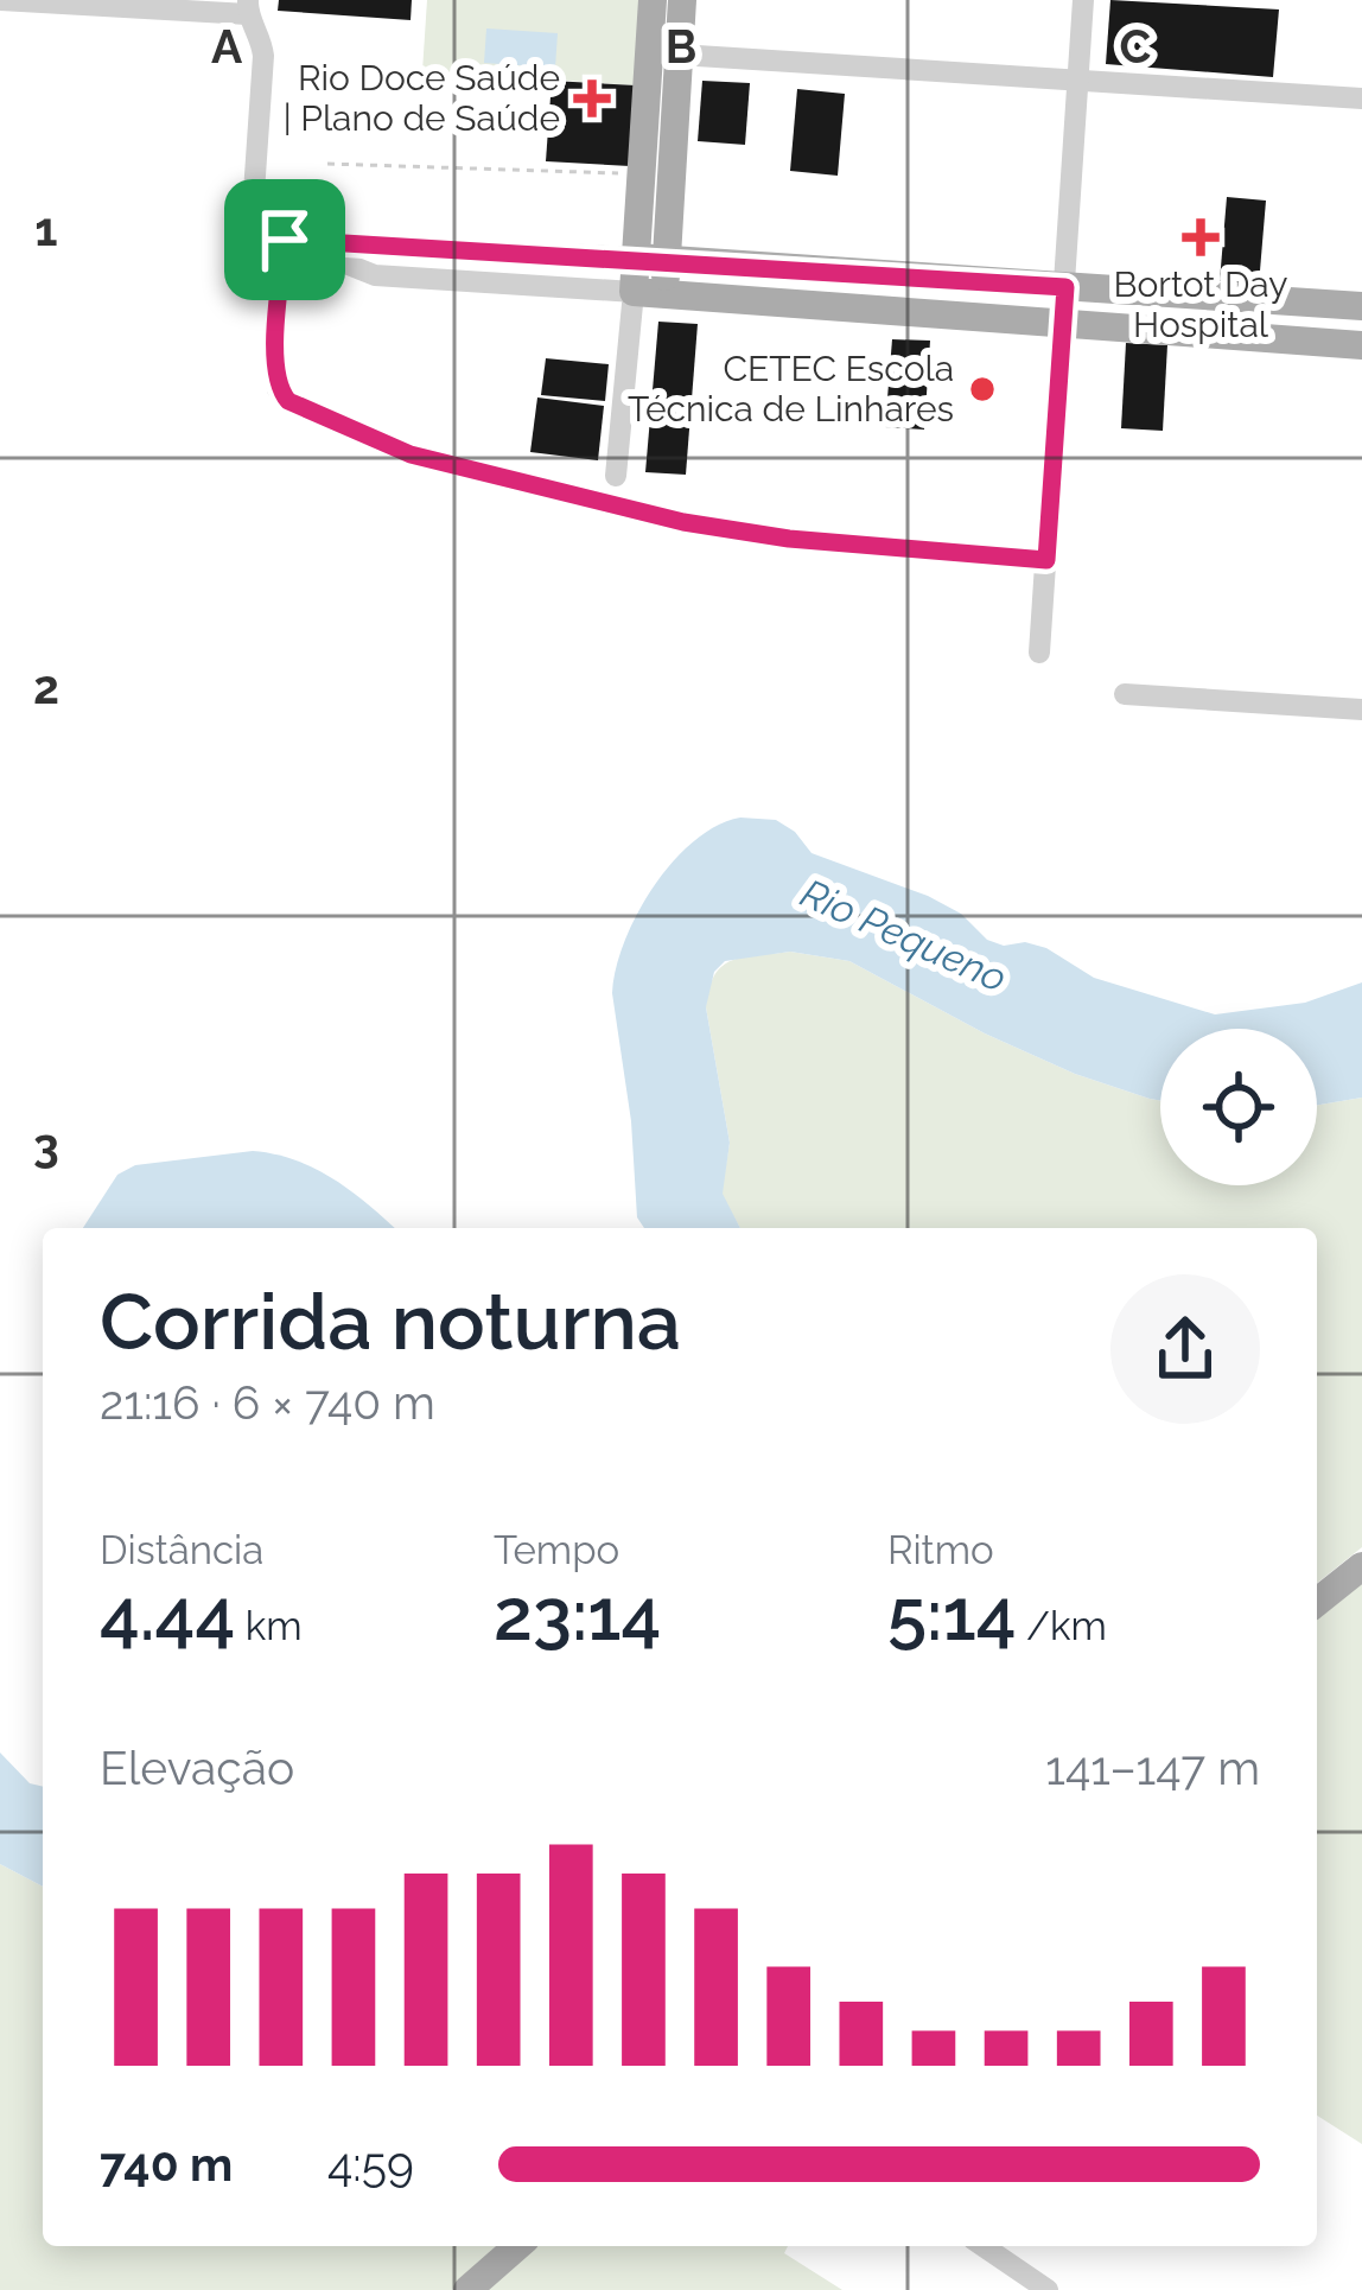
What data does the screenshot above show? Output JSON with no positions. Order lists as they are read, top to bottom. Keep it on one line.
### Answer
{"water":["Rio Pequeno"],"places":{"health":["Rio Doce Saúde | Plano de Saúde","Bortot Day Hospital"],"other":["CETEC Escola Técnica de Linhares"]},"page":{"heading":["Corrida noturna","21:16 · 6 × 740 m"],"stats":[["Distância","4.44 km"],["Tempo","23:14"],["Ritmo","5:14 /km"]],"chart":["Elevação","141–147 m"],"list":[{"name":"740 m","note":"4:59"}]},"grid":{"columns":["A","B","C"],"rows":["1","2","3"]}}
